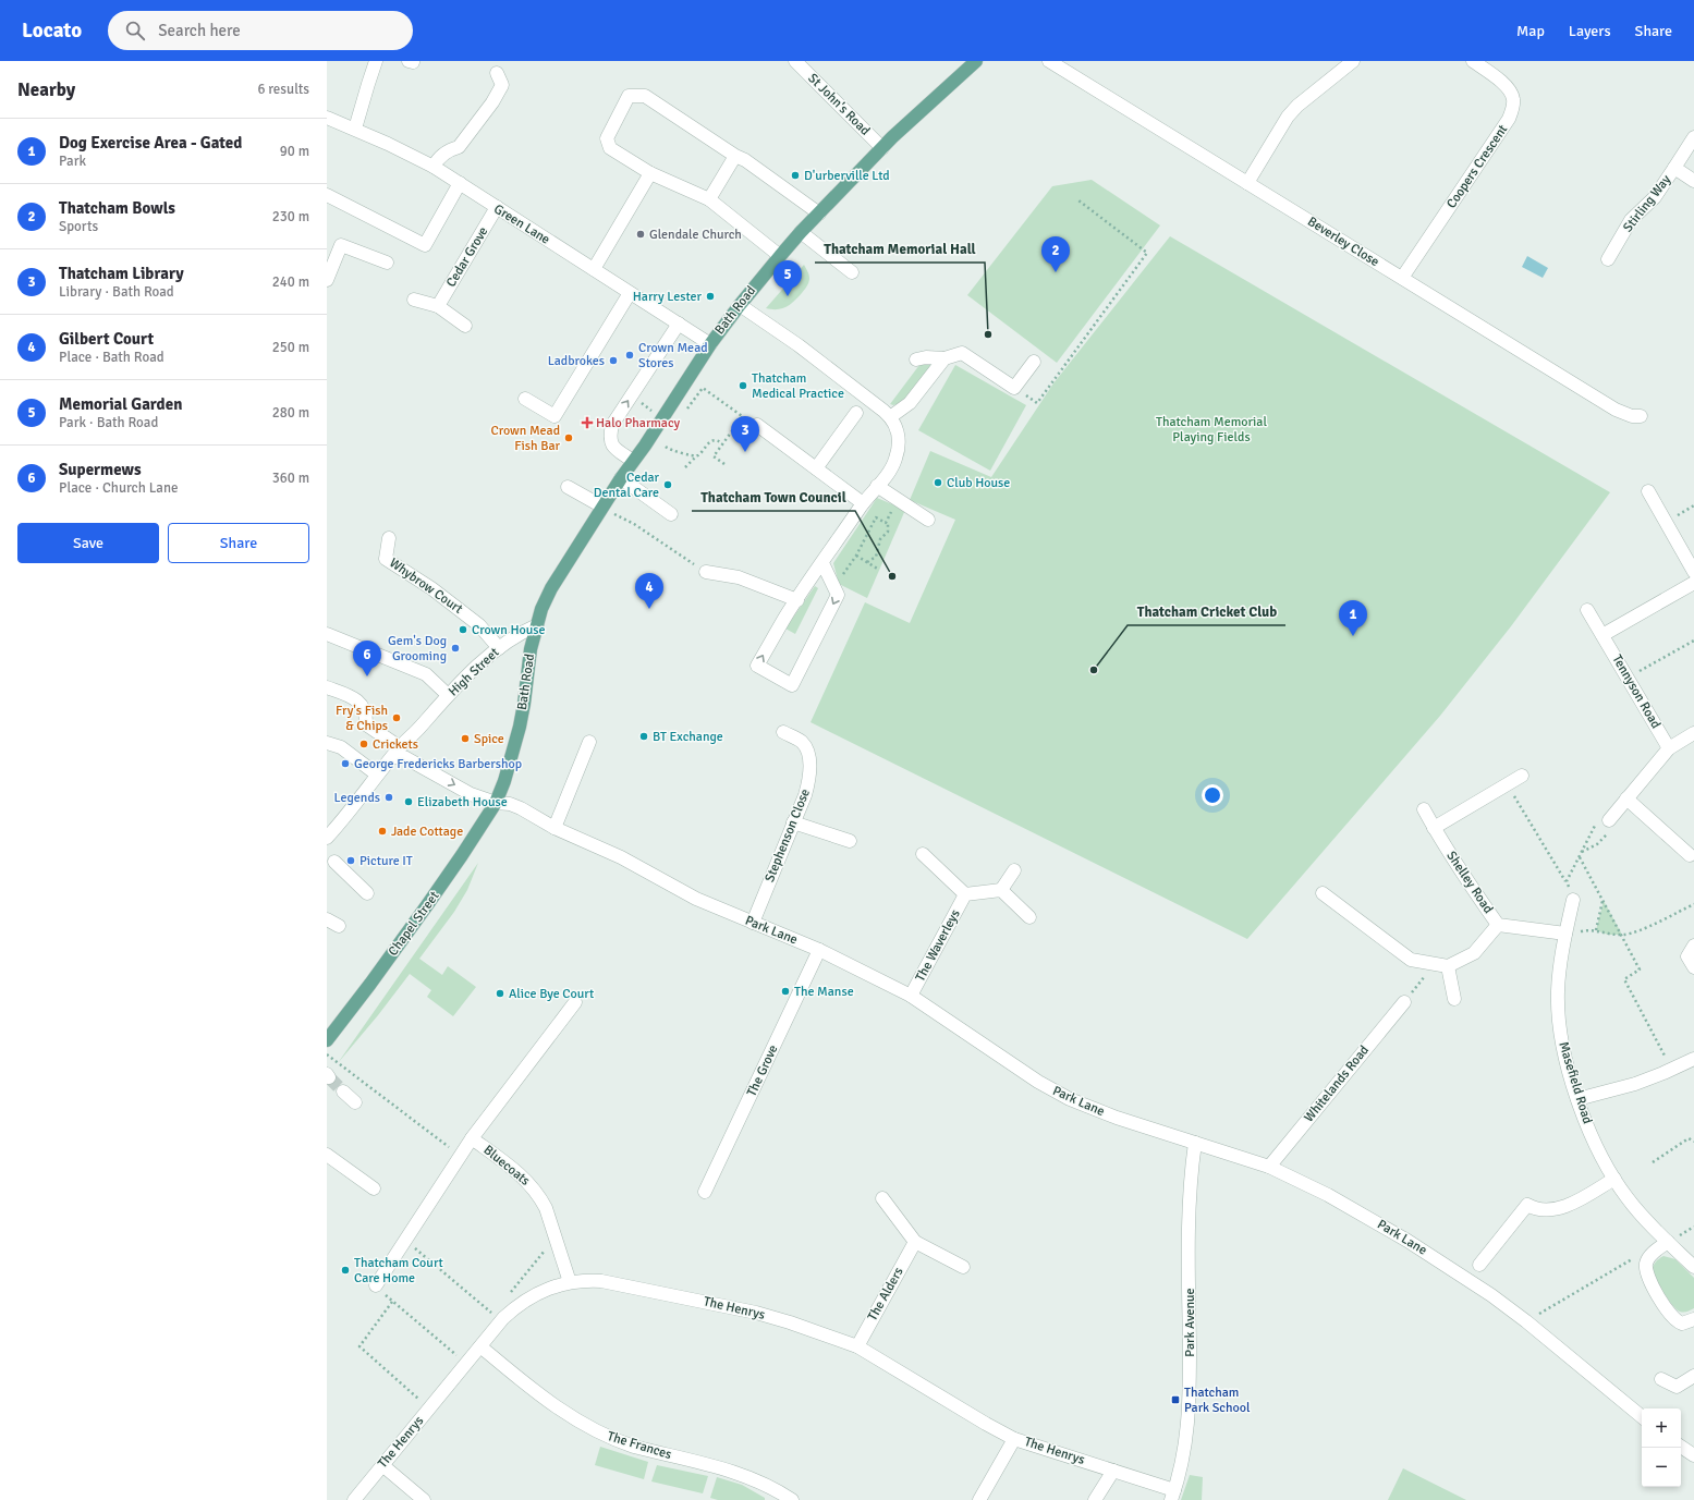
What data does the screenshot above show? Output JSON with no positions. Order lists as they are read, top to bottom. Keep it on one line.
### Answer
{"streets":{"main road":["Bath Road","Chapel Street"],"street":["St John's Road","Coopers Crescent","Stirling Way","Green Lane","Beverley Close","Cedar Grove","Whybrow Court","High Street","Tennyson Road","Stephenson Close","Shelley Road","Park Lane","The Waverleys","The Grove","Masefield Road","Whitelands Road","Bluecoats","The Alders","The Henrys","Park Avenue","The Frances"]},"crossings":[["St John's Road","Bath Road"],["Coopers Crescent","Beverley Close"],["Green Lane","Cedar Grove"],["Green Lane","Bath Road"],["Bath Road","High Street"],["Bath Road","Chapel Street"],["Bath Road","Park Lane"],["Whybrow Court","High Street"],["Stephenson Close","Park Lane"],["Shelley Road","Masefield Road"],["Chapel Street","Park Lane"],["Park Lane","The Waverleys"],["Park Lane","The Grove"],["Park Lane","Whitelands Road"],["Park Lane","Park Avenue"],["Bluecoats","The Henrys"],["The Alders","The Henrys"],["The Henrys","Park Avenue"],["The Henrys","The Frances"]],"parks":["Thatcham Memorial Playing Fields"],"places":{"other":["D'urberville Ltd","Glendale Church","Harry Lester","Thatcham Memorial Hall","Crown Mead Stores","Ladbrokes","Thatcham Medical Practice","Crown Mead Fish Bar","Club House","Cedar Dental Care","Thatcham Town Council","Crown House","Gem's Dog Grooming","Thatcham Cricket Club","Fry's Fish & Chips","BT Exchange","Spice","Crickets","George Fredericks Barbershop","Legends","Elizabeth House","Jade Cottage","Picture IT","The Manse","Alice Bye Court","Thatcham Court Care Home"],"health":["Halo Pharmacy"],"transit":["Thatcham Park School"]},"page":{"header":"Locato","search":"Search here","nav":["Map","Layers","Share"],"heading":["Nearby","6 results"],"list":[{"mark":"1","name":"Dog Exercise Area - Gated","note":"Park","value":"90 m"},{"mark":"2","name":"Thatcham Bowls","note":"Sports","value":"230 m"},{"mark":"3","name":"Thatcham Library","note":"Library · Bath Road","value":"240 m"},{"mark":"4","name":"Gilbert Court","note":"Place · Bath Road","value":"250 m"},{"mark":"5","name":"Memorial Garden","note":"Park · Bath Road","value":"280 m"},{"mark":"6","name":"Supermews","note":"Place · Church Lane","value":"360 m"}],"pins":["2","5","3","4","1","6"],"buttons":["Save","Share"],"map_buttons":["+","−"]}}
